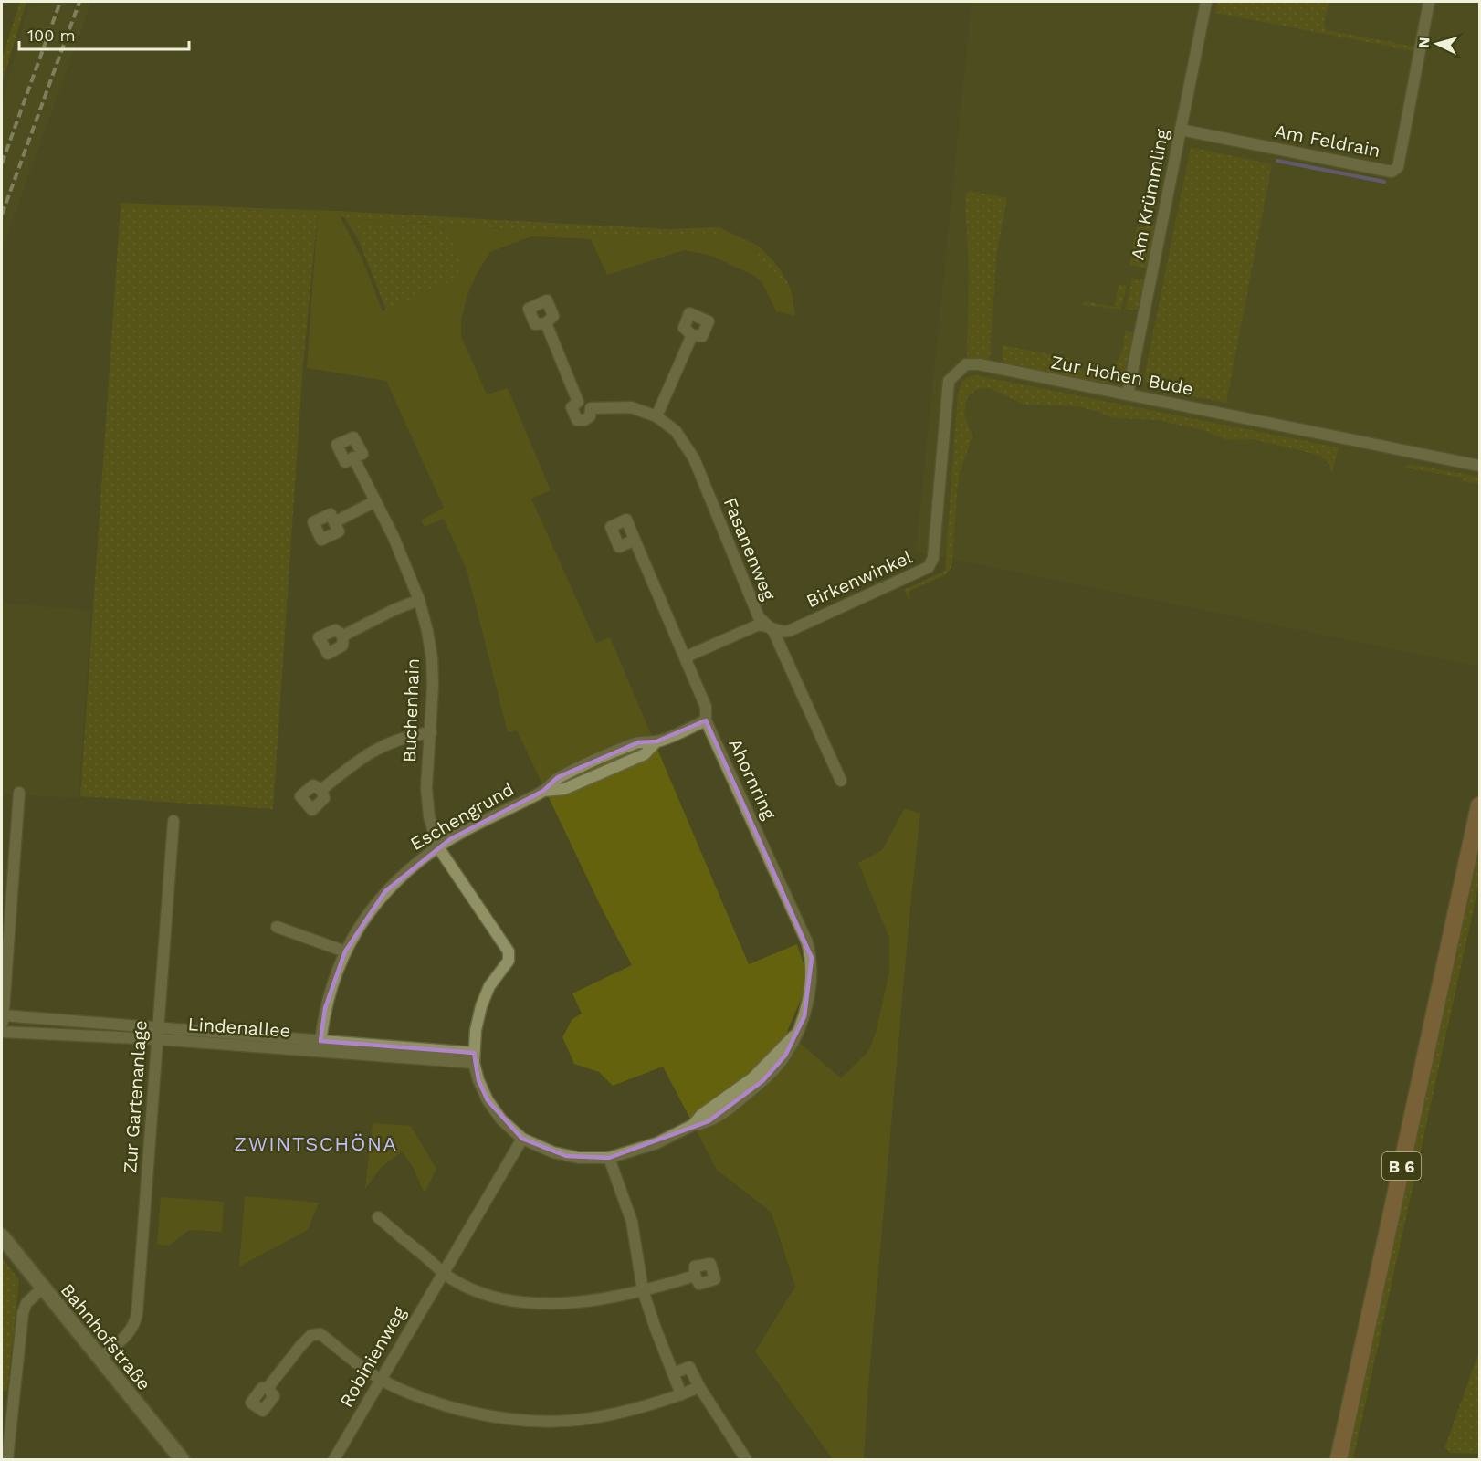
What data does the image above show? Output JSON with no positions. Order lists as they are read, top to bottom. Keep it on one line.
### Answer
{"streets":{"main road":["B 6"],"street":["Am Feldrain","Am Krümmling","Zur Hohen Bude","Fasanenweg","Birkenwinkel","Buchenhain","Ahornring","Eschengrund","Lindenallee","Zur Gartenanlage","Bahnhofstraße","Robinienweg"]},"crossings":[["Am Feldrain","Am Krümmling"],["Am Krümmling","Zur Hohen Bude"],["Zur Hohen Bude","Birkenwinkel"],["Fasanenweg","Birkenwinkel"],["Birkenwinkel","Ahornring"],["Buchenhain","Ahornring"],["Buchenhain","Eschengrund"],["Ahornring","Eschengrund"],["Ahornring","Lindenallee"],["Ahornring","Robinienweg"],["Eschengrund","Lindenallee"],["Lindenallee","Zur Gartenanlage"],["Zur Gartenanlage","Bahnhofstraße"]],"districts":["ZWINTSCHÖNA"],"scale_bar":"100 m","north":"left"}
